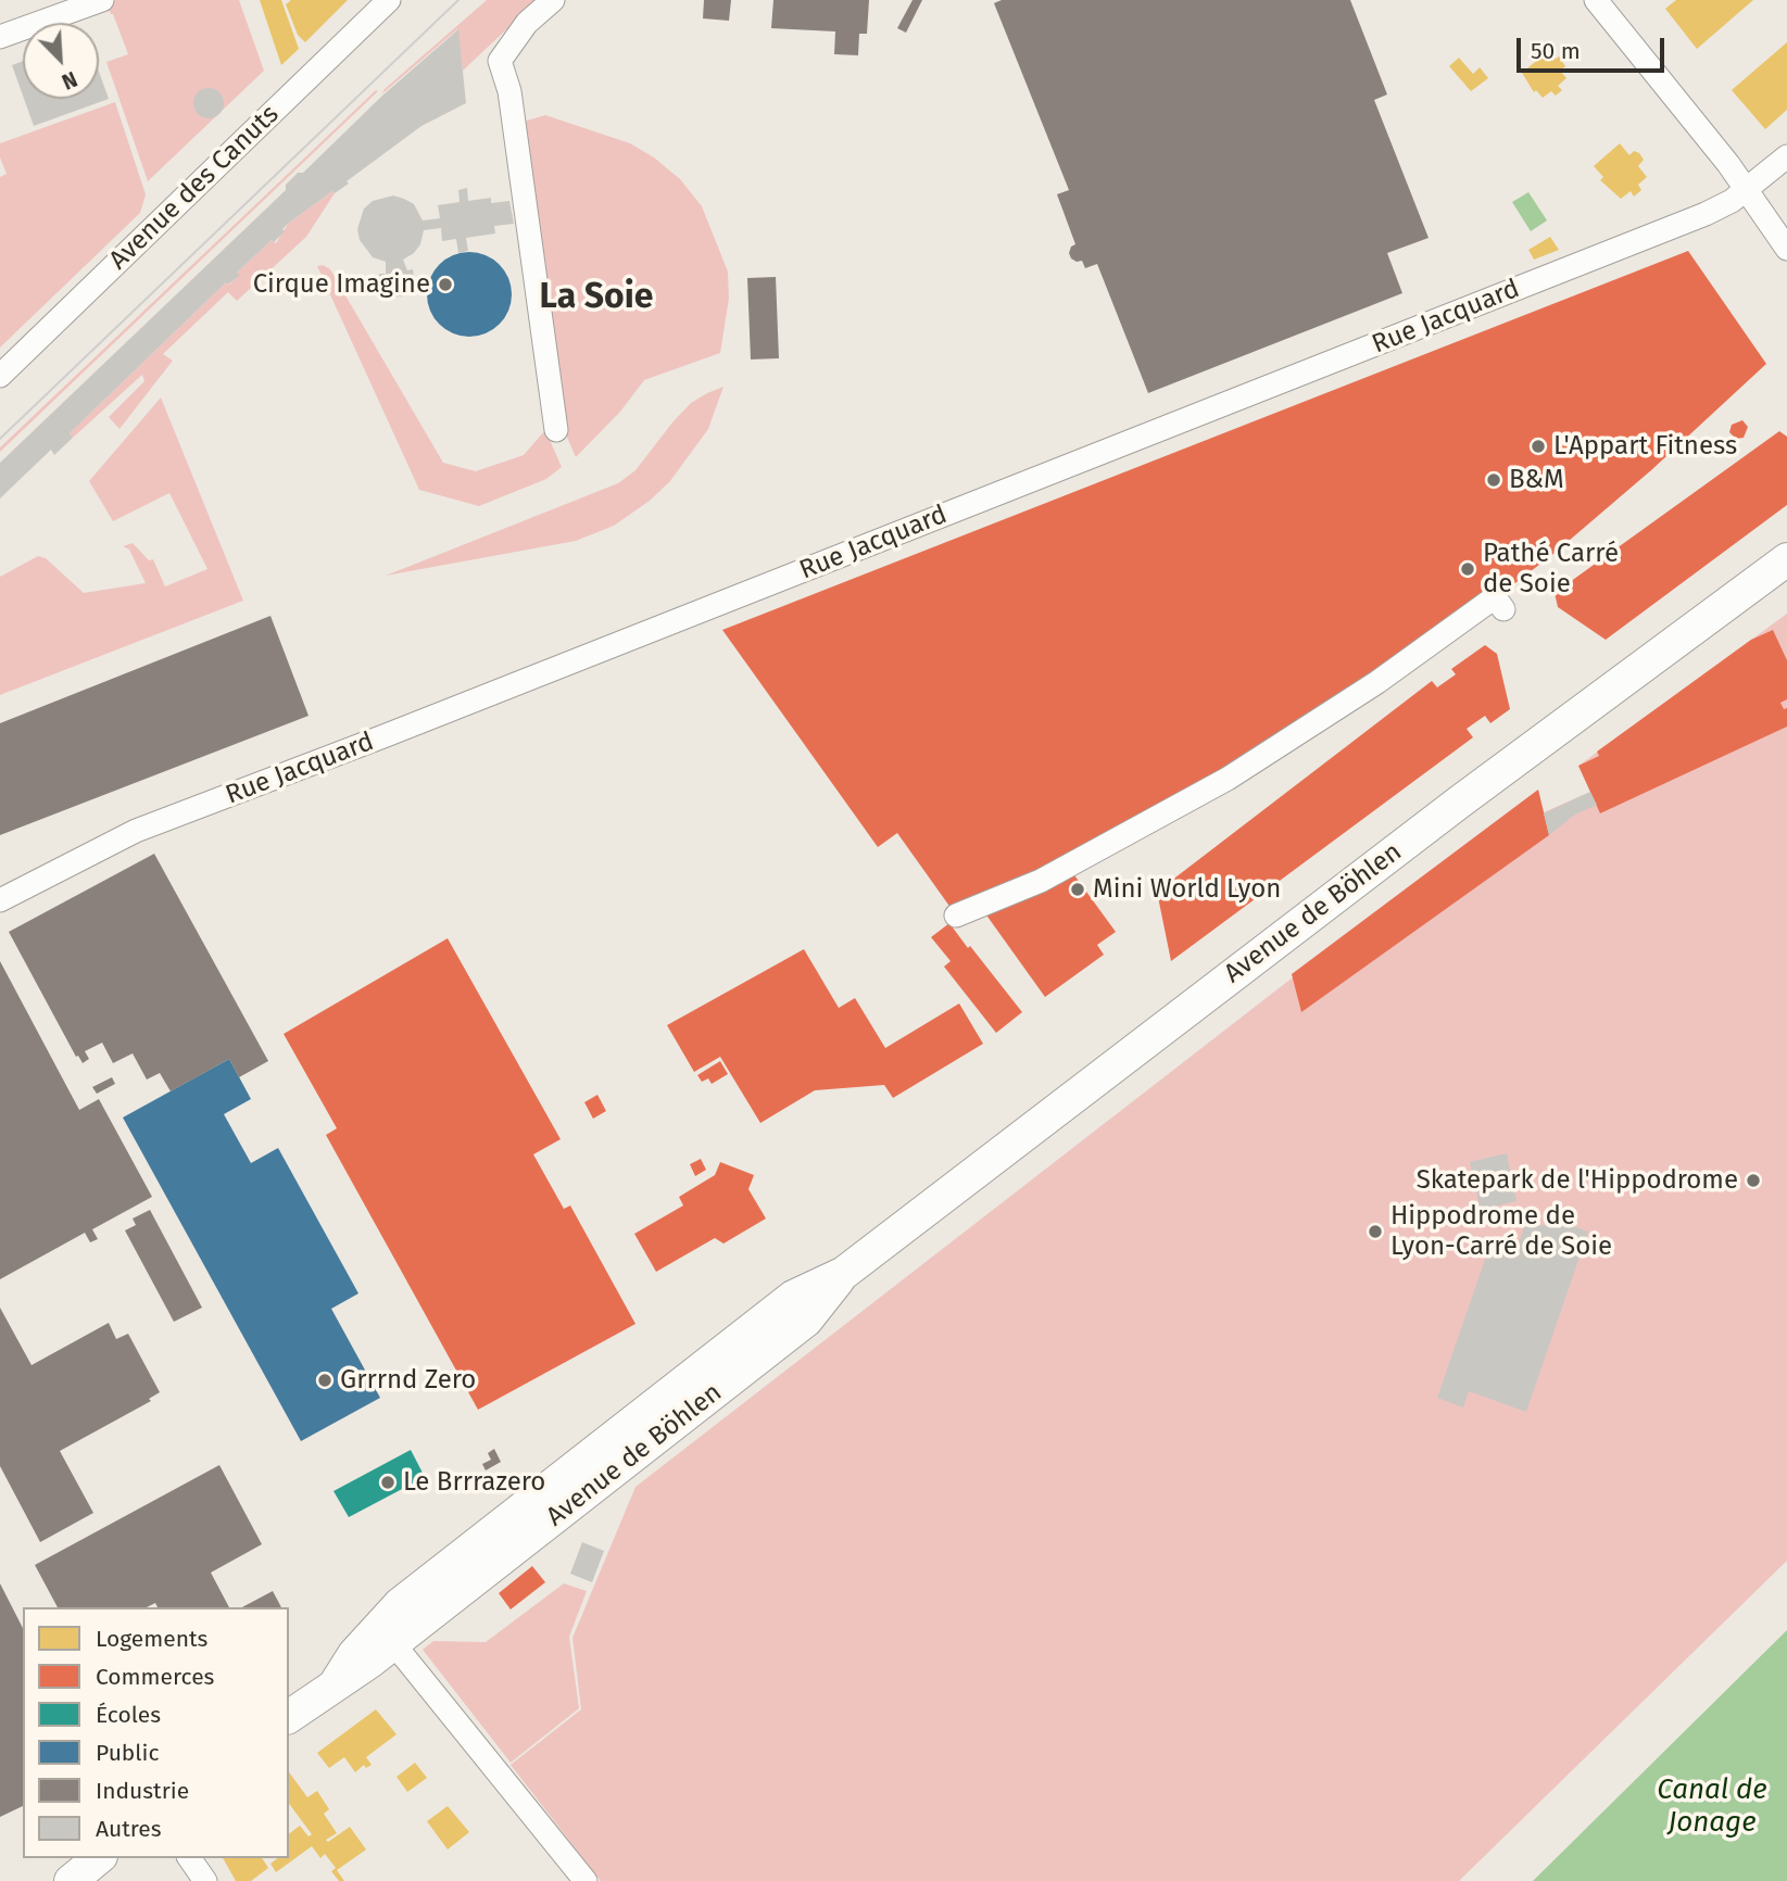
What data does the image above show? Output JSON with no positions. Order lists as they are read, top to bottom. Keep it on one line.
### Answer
{"streets":{"main road":["Avenue de Böhlen"],"street":["Avenue des Canuts","Rue Jacquard"]},"districts":["La Soie"],"water":["Canal de Jonage"],"places":["Cirque Imagine","L'Appart Fitness","B&M","Pathé Carré de Soie","Mini World Lyon","Skatepark de l'Hippodrome","Hippodrome de Lyon-Carré de Soie","Grrrnd Zero","Le Brrrazero"],"legend":["Logements","Commerces","Écoles","Public","Industrie","Autres"],"scale_bar":"50 m","north":"bottom right"}
